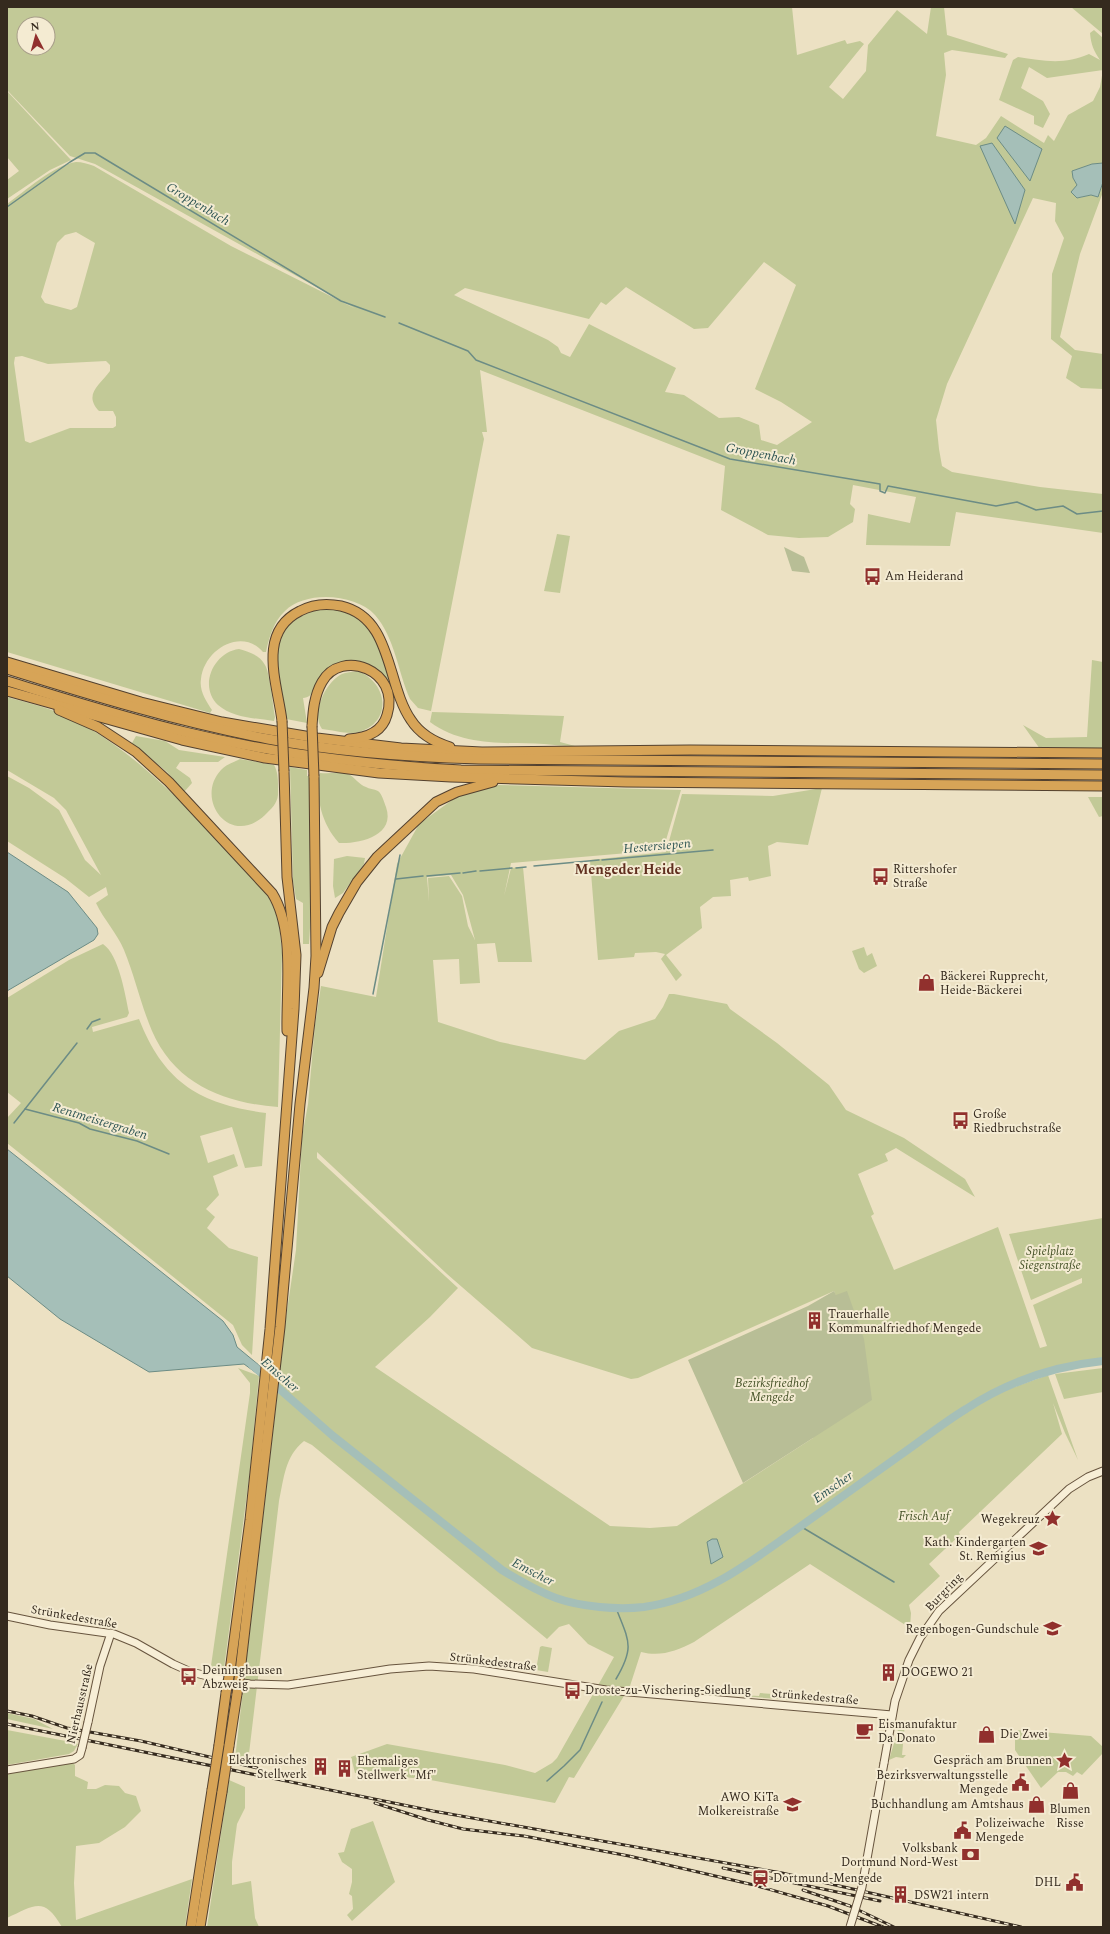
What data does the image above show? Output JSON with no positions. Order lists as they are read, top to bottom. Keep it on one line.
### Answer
{"streets":{"main road":["Burgring","Strünkedestraße","Nierhausstraße"]},"crossings":[["Burgring","Strünkedestraße"],["Strünkedestraße","Nierhausstraße"]],"districts":["Mengeder Heide"],"water":["Groppenbach","Hestersiepen","Rentmeistergraben","Emscher"],"parks":["Spielplatz Siegenstraße","Bezirksfriedhof Mengede","Frisch Auf"],"places":{"bus stop":["Am Heiderand","Rittershofer Straße","Große Riedbruchstraße","Deininghausen Abzweig","Droste-zu-Vischering-Siedlung"],"shop":["Bäckerei Rupprecht, Heide-Bäckerei","Die Zwei","Blumen Risse","Buchhandlung am Amtshaus"],"building":["Trauerhalle Kommunalfriedhof Mengede","DOGEWO 21","Elektronisches Stellwerk","Ehemaliges Stellwerk \"Mf\"","DSW21 intern"],"place":["Wegekreuz","Gespräch am Brunnen"],"school or university":["Kath. Kindergarten St. Remigius","Regenbogen-Gundschule","AWO KiTa Molkereistraße"],"cafe":["Eismanufaktur Da Donato"],"public building":["Bezirksverwaltungsstelle Mengede","Polizeiwache Mengede","DHL"],"bank":["Volksbank Dortmund Nord-West"],"station":["Dortmund-Mengede"]},"north":"top"}
